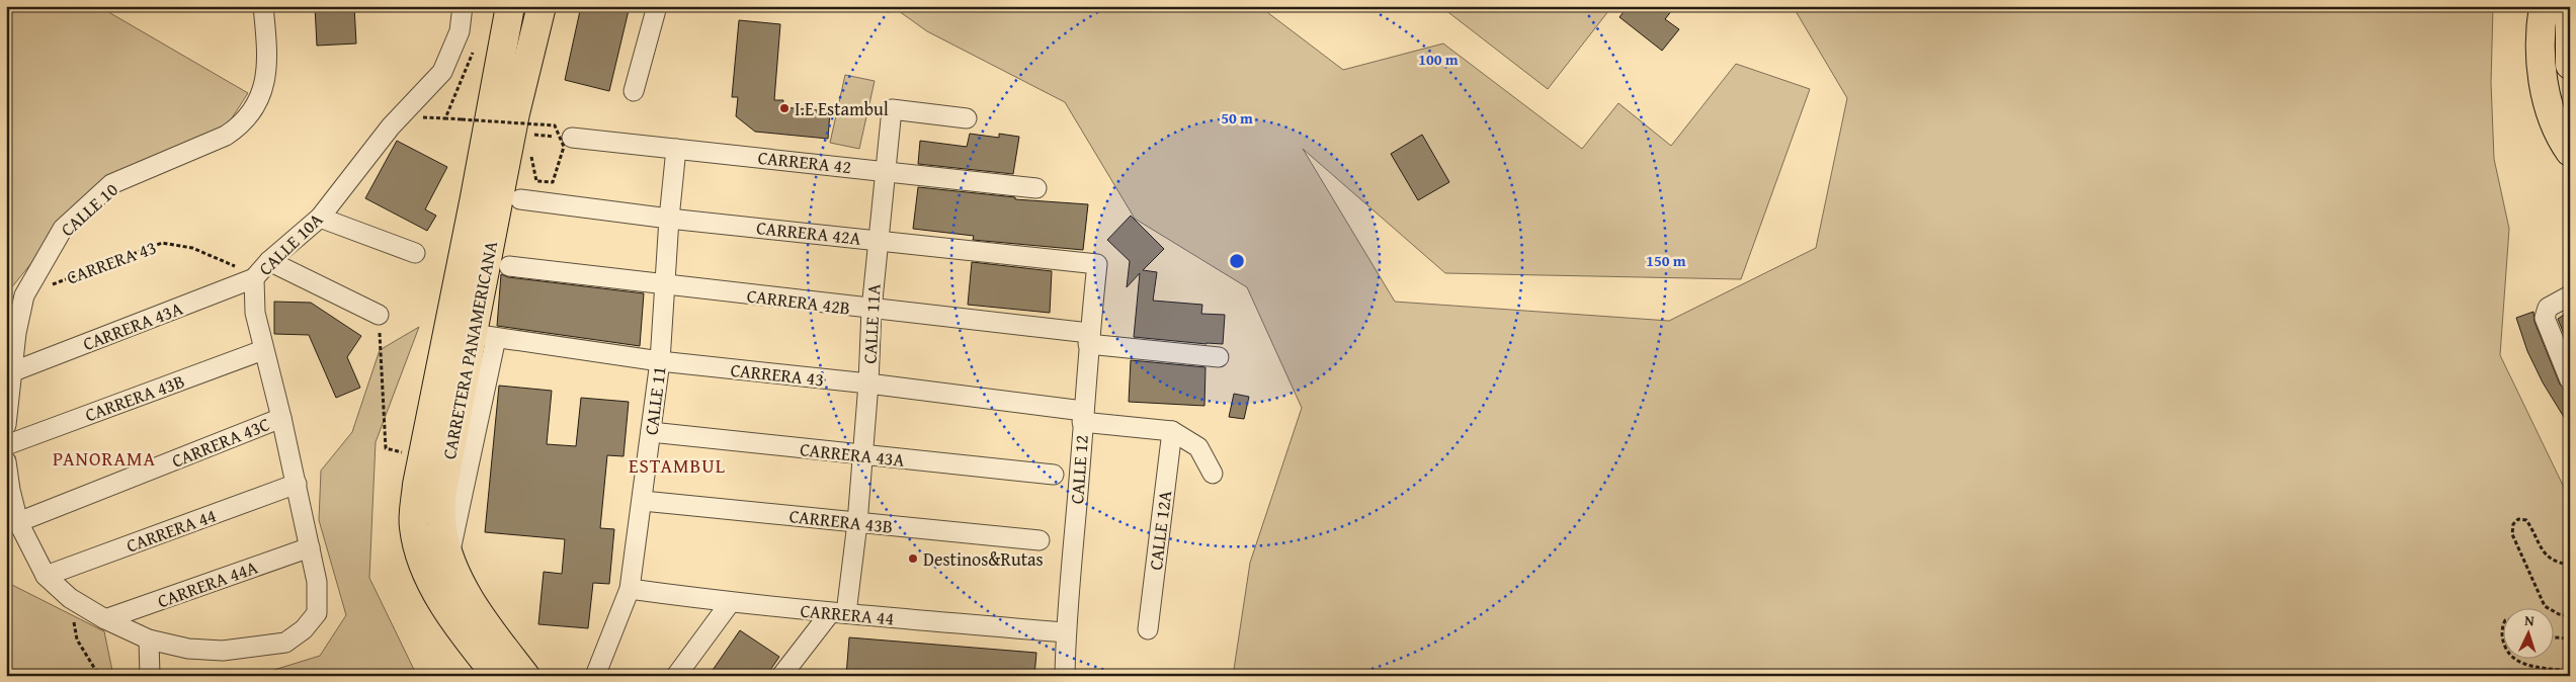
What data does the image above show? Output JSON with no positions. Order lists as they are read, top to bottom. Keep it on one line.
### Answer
{"streets":{"highway":["CARRETERA PANAMERICANA"],"street":["CARRERA 42","CALLE 10","CARRERA 42A","CALLE 10A","CARRERA 43","CARRERA 42B","CALLE 11A","CARRERA 43A","CARRERA 43B","CALLE 11","CARRERA 43C","CALLE 12","CARRERA 44","CALLE 12A","CARRERA 44A"]},"crossings":[["CARRERA 42","CALLE 11A"],["CARRERA 42","CALLE 11"],["CALLE 10","CARRERA 43"],["CALLE 10","CARRERA 43A"],["CARRERA 42A","CALLE 11A"],["CARRERA 42A","CALLE 11"],["CARRERA 42A","CALLE 12"],["CALLE 10A","CARRERA 43"],["CALLE 10A","CARRERA 43A"],["CALLE 10A","CARRERA 43B"],["CALLE 10A","CARRERA 43C"],["CALLE 10A","CARRERA 44"],["CALLE 10A","CARRERA 44A"],["CARRERA 43","CALLE 11A"],["CARRERA 43","CARRERA 43A"],["CARRERA 43","CARRETERA PANAMERICANA"],["CARRERA 43","CALLE 11"],["CARRERA 43","CALLE 12"],["CARRERA 43","CALLE 12A"],["CARRERA 42B","CALLE 11A"],["CARRERA 42B","CALLE 11"],["CARRERA 42B","CALLE 12"],["CALLE 11A","CARRERA 43A"],["CALLE 11A","CARRERA 43B"],["CALLE 11A","CARRERA 44"],["CARRERA 43A","CALLE 11"],["CARRERA 43B","CALLE 11"],["CALLE 11","CARRERA 44"],["CALLE 12","CARRERA 44"]],"districts":["PANORAMA","ESTAMBUL"],"places":["I.E Estambul","Destinos&Rutas"],"north":"top","rings":["100 m","50 m","150 m"]}
